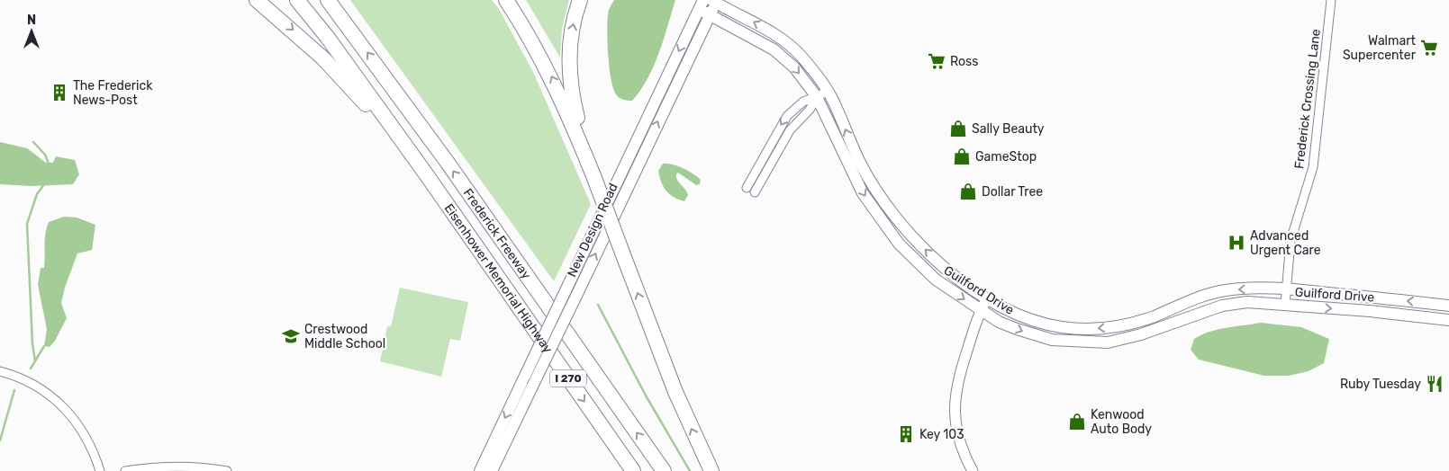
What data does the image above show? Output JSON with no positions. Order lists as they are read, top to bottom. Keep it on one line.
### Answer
{"streets":{"highway":["Frederick Freeway","Eisenhower Memorial Highway","I 270"],"main road":["New Design Road","Guilford Drive"],"street":["Frederick Crossing Lane"]},"crossings":[["Frederick Crossing Lane","Guilford Drive"],["New Design Road","Guilford Drive"]],"places":{"supermarket":["Walmart Supercenter","Ross"],"building":["The Frederick News-Post","Key 103"],"shop":["Sally Beauty","GameStop","Dollar Tree","Kenwood Auto Body"],"hospital":["Advanced Urgent Care"],"school or university":["Crestwood Middle School"],"restaurant":["Ruby Tuesday"]},"north":"top"}
